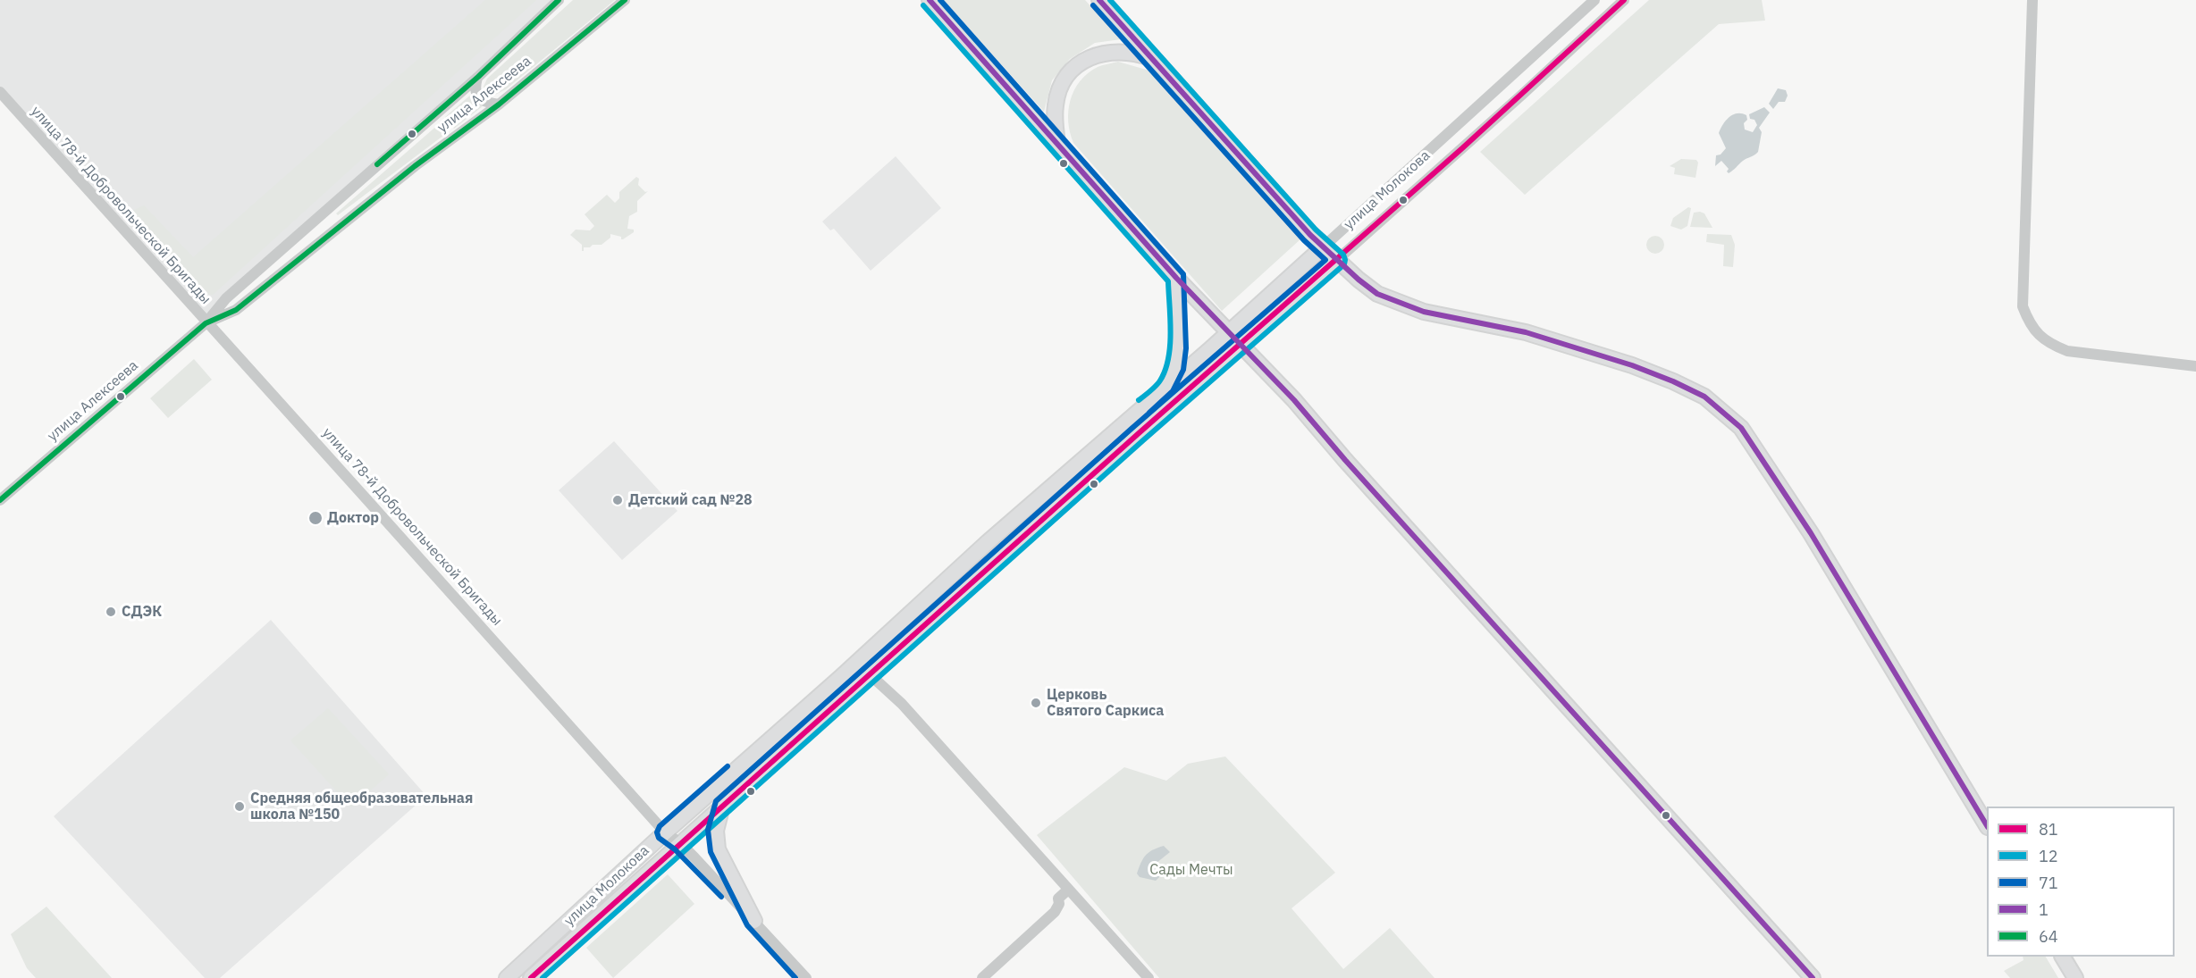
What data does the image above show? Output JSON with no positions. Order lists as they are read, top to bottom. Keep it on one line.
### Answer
{"streets":{"main road":["улица Молокова"],"street":["улица Алексеева","улица 78-й Добровольческой Бригады"]},"crossings":[["улица Алексеева","улица 78-й Добровольческой Бригады"],["улица Молокова","улица 78-й Добровольческой Бригады"]],"parks":["Сады Мечты"],"places":["Детский сад №28","Доктор","СДЭК","Церковь Святого Саркиса","Средняя общеобразовательная школа №150"],"lines":["transit line 81","transit line 12","transit line 71","transit line 1","transit line 64"],"legend":["81","12","71","1","64"]}
